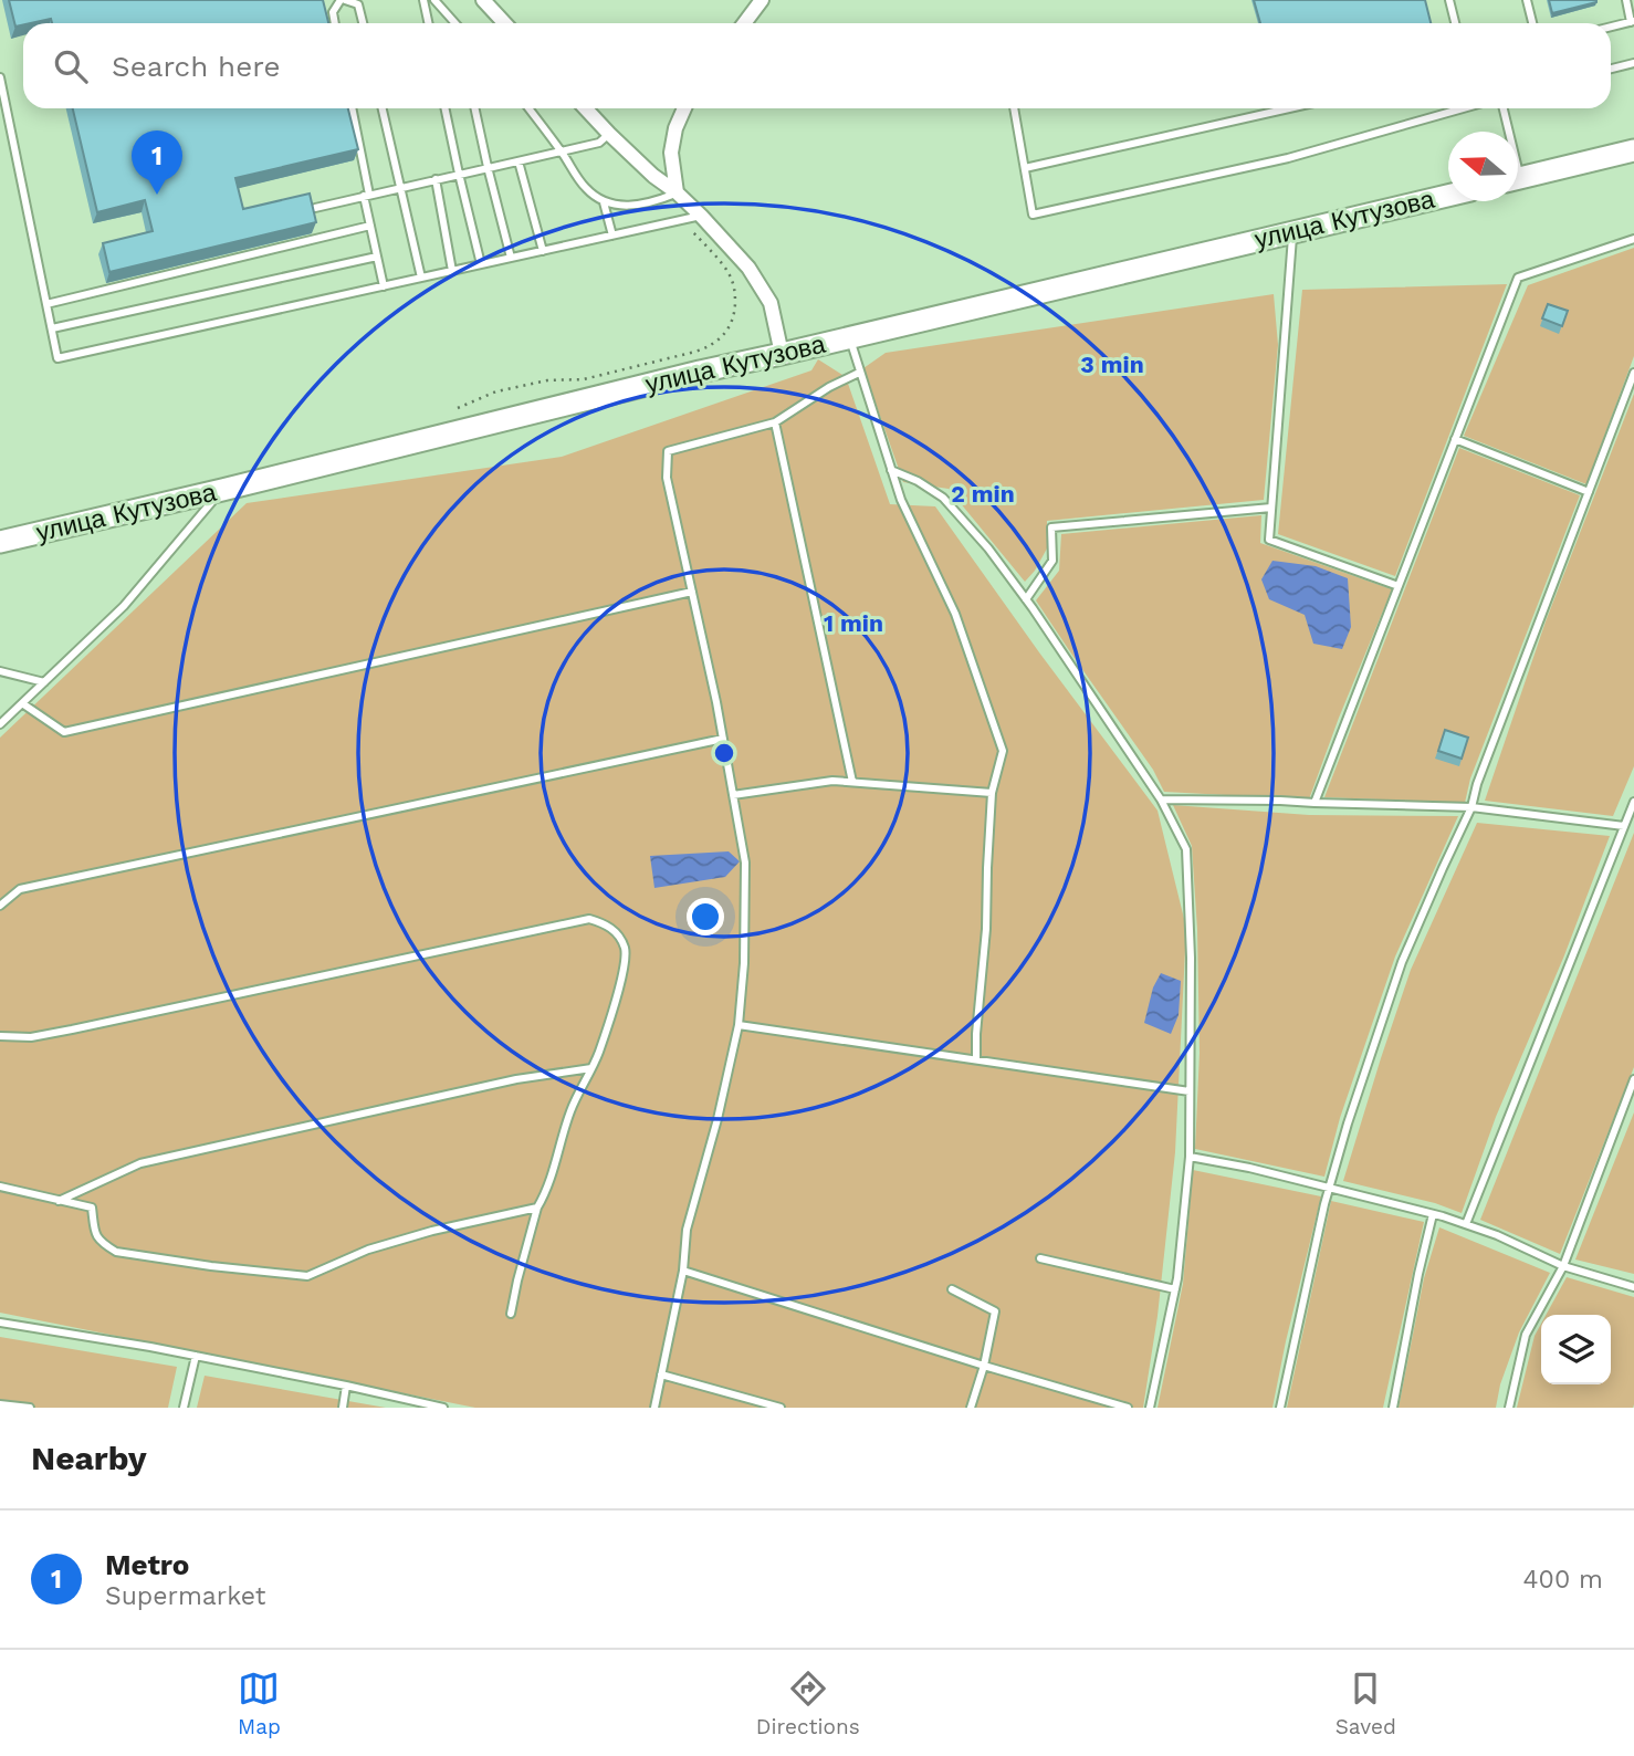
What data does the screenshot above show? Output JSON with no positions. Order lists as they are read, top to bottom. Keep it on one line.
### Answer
{"streets":{"main road":["улица Кутузова"]},"north":"left","page":{"search":"Search here","pins":"1","heading":"Nearby","list":[{"mark":"1","name":"Metro","note":"Supermarket","value":"400 m"}],"nav":["Map","Directions","Saved"]},"rings":["3 min","2 min","1 min"]}
